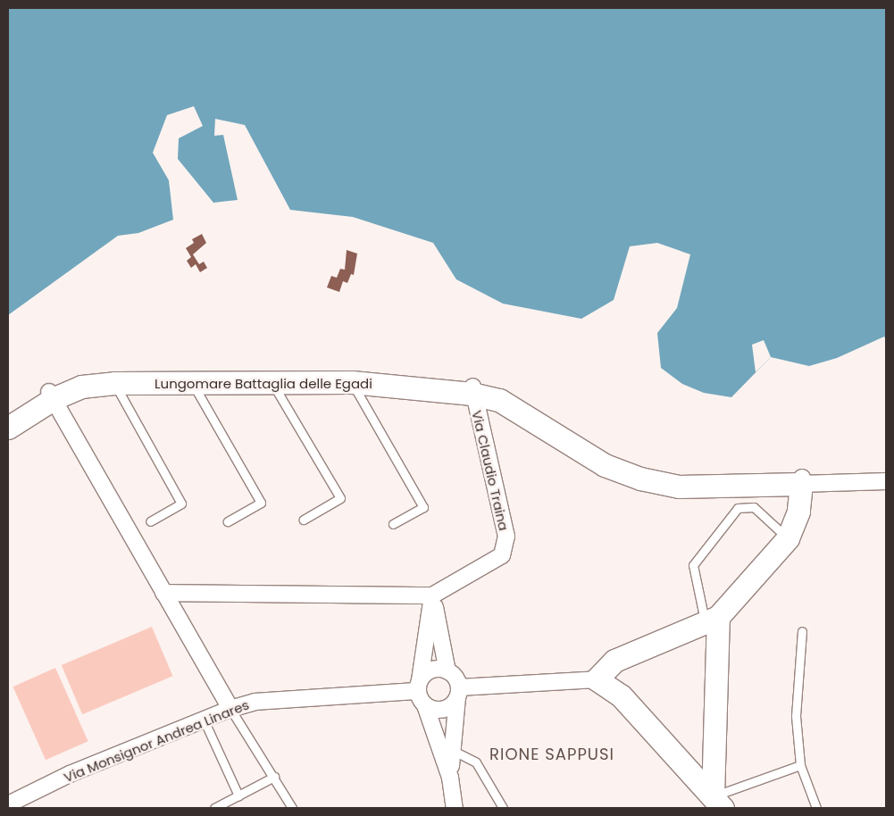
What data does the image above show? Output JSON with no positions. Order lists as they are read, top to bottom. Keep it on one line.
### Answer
{"streets":{"street":["Lungomare Battaglia delle Egadi","Via Claudio Traina","Via Monsignor Andrea Linares"]},"crossings":[["Lungomare Battaglia delle Egadi","Via Claudio Traina"]],"districts":["RIONE SAPPUSI"]}
